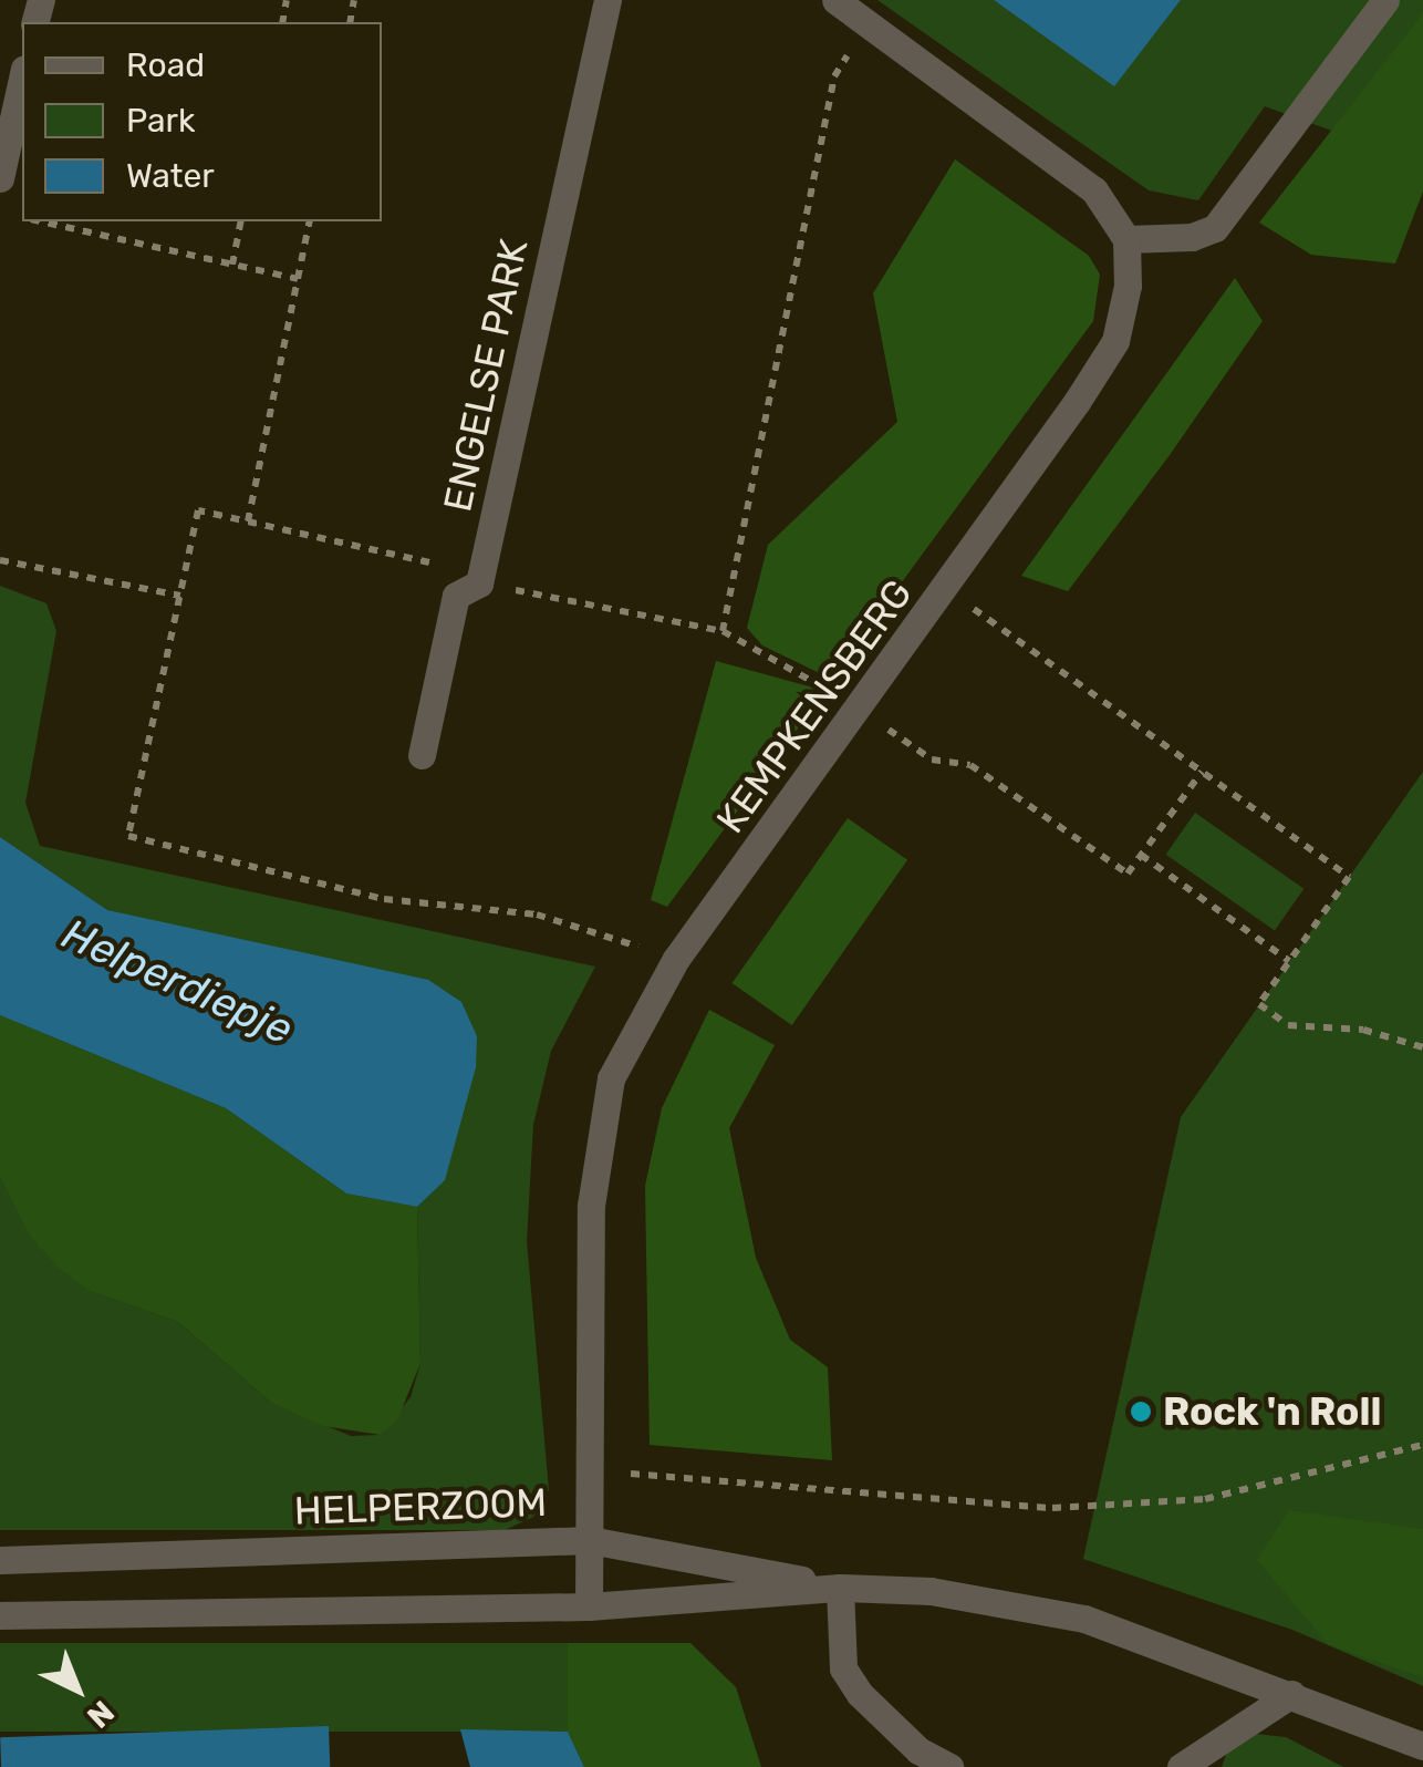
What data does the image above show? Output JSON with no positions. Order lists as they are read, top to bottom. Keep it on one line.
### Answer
{"streets":{"street":["ENGELSE PARK","KEMPKENSBERG","HELPERZOOM"]},"crossings":[["KEMPKENSBERG","HELPERZOOM"]],"water":["Helperdiepje"],"places":["Rock 'n Roll"],"legend":["Road","Park","Water"],"north":"bottom right"}
